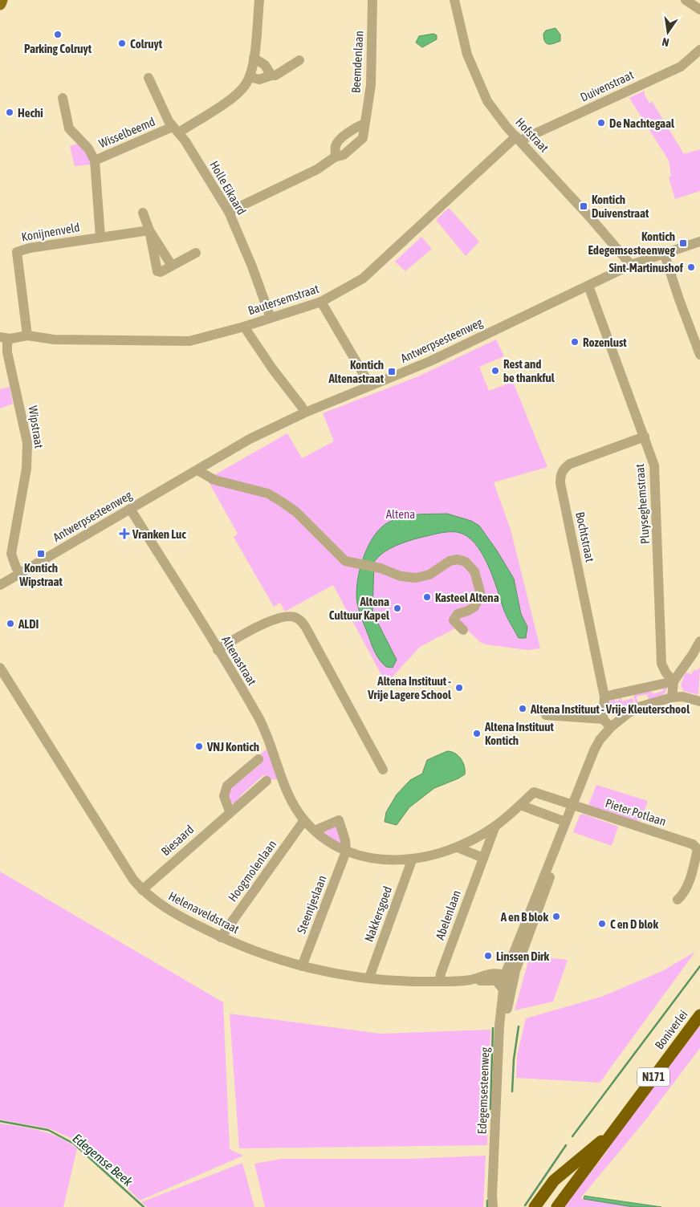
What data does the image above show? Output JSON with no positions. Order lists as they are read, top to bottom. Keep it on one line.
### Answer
{"streets":{"highway":["Boniverlei","N171"],"street":["Beemdenlaan","Duivenstraat","Wisselbeemd","Hofstraat","Holle Eikaard","Konijnenveld","Bautersemstraat","Antwerpsesteenweg","Wipstraat","Pluyseghemstraat","Bochtstraat","Altenastraat","Pieter Potlaan","Biesaard","Hoogmolenlaan","Steentjeslaan","Helenaveldstraat","Nakkersgoed","Abelenlaan","Edegemsesteenweg"]},"crossings":[["Beemdenlaan","Holle Eikaard"],["Duivenstraat","Hofstraat"],["Duivenstraat","Bautersemstraat"],["Wisselbeemd","Holle Eikaard"],["Wisselbeemd","Konijnenveld"],["Hofstraat","Bautersemstraat"],["Hofstraat","Antwerpsesteenweg"],["Holle Eikaard","Bautersemstraat"],["Konijnenveld","Bautersemstraat"],["Bautersemstraat","Wipstraat"],["Antwerpsesteenweg","Wipstraat"],["Antwerpsesteenweg","Pluyseghemstraat"],["Antwerpsesteenweg","Altenastraat"],["Pluyseghemstraat","Bochtstraat"],["Altenastraat","Pieter Potlaan"],["Altenastraat","Hoogmolenlaan"],["Altenastraat","Steentjeslaan"],["Altenastraat","Nakkersgoed"],["Altenastraat","Abelenlaan"],["Altenastraat","Edegemsesteenweg"],["Pieter Potlaan","Edegemsesteenweg"],["Biesaard","Helenaveldstraat"],["Hoogmolenlaan","Helenaveldstraat"],["Steentjeslaan","Helenaveldstraat"],["Helenaveldstraat","Nakkersgoed"],["Helenaveldstraat","Abelenlaan"],["Helenaveldstraat","Edegemsesteenweg"]],"water":["Edegemse Beek"],"parks":["Altena"],"places":{"other":["Parking Colruyt","Colruyt","Hechi","De Nachtegaal","Sint-Martinushof","Rozenlust","Rest and be thankful","Kasteel Altena","Altena Cultuur Kapel","ALDI","Altena Instituut - Vrije Lagere School","Altena Instituut - Vrije Kleuterschool","Altena Instituut Kontich","VNJ Kontich","A en B blok","C en D blok","Linssen Dirk"],"transit":["Kontich Duivenstraat","Kontich Edegemsesteenweg","Kontich Altenastraat","Kontich Wipstraat"],"health":["Vranken Luc"]},"north":"bottom"}
